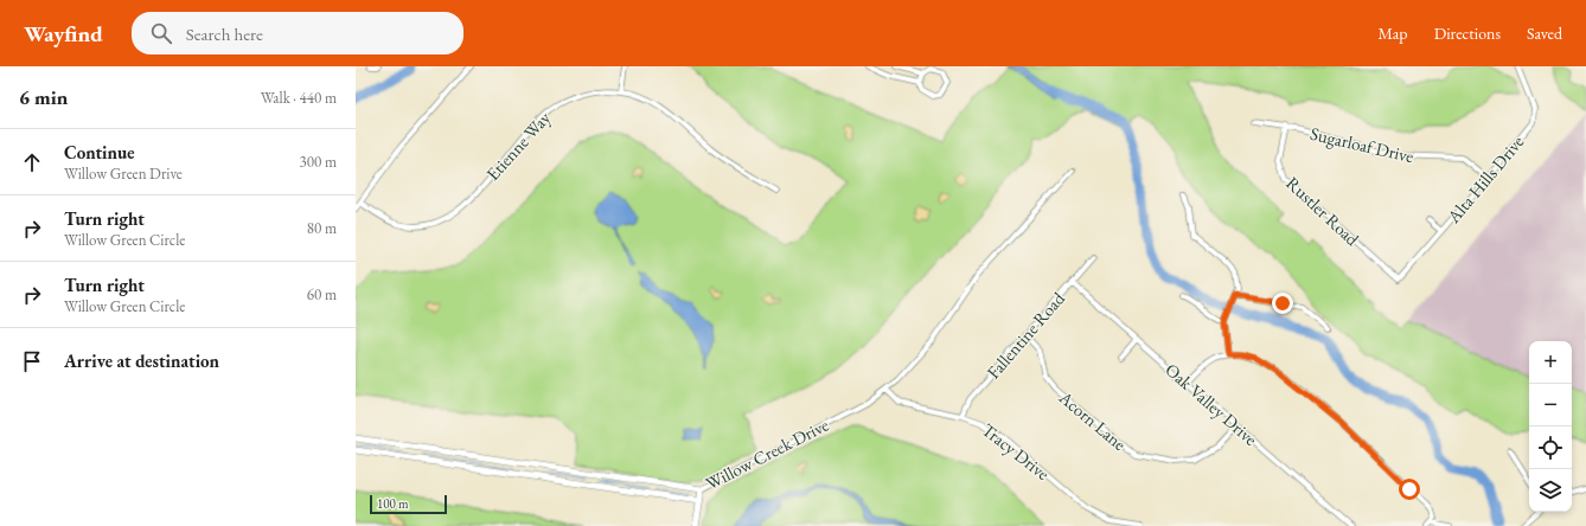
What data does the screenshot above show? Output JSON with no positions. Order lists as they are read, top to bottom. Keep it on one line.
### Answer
{"streets":{"street":["Sugarloaf Drive","Etienne Way","Alta Hills Drive","Rustler Road","Fallentine Road","Oak Valley Drive","Acorn Lane","Tracy Drive","Willow Creek Drive"]},"crossings":[["Sugarloaf Drive","Alta Hills Drive"],["Sugarloaf Drive","Rustler Road"],["Alta Hills Drive","Rustler Road"],["Fallentine Road","Oak Valley Drive"],["Fallentine Road","Acorn Lane"],["Fallentine Road","Tracy Drive"],["Oak Valley Drive","Acorn Lane"],["Tracy Drive","Willow Creek Drive"]],"scale_bar":"100 m","page":{"header":"Wayfind","search":"Search here","nav":["Map","Directions","Saved"],"heading":["6 min","Walk · 440 m"],"list":[["Continue","Willow Green Drive","300 m"],["Turn right","Willow Green Circle","80 m"],["Turn right","Willow Green Circle","60 m"],"Arrive at destination"],"map_buttons":["+","−"],"scale":"100 m"}}
